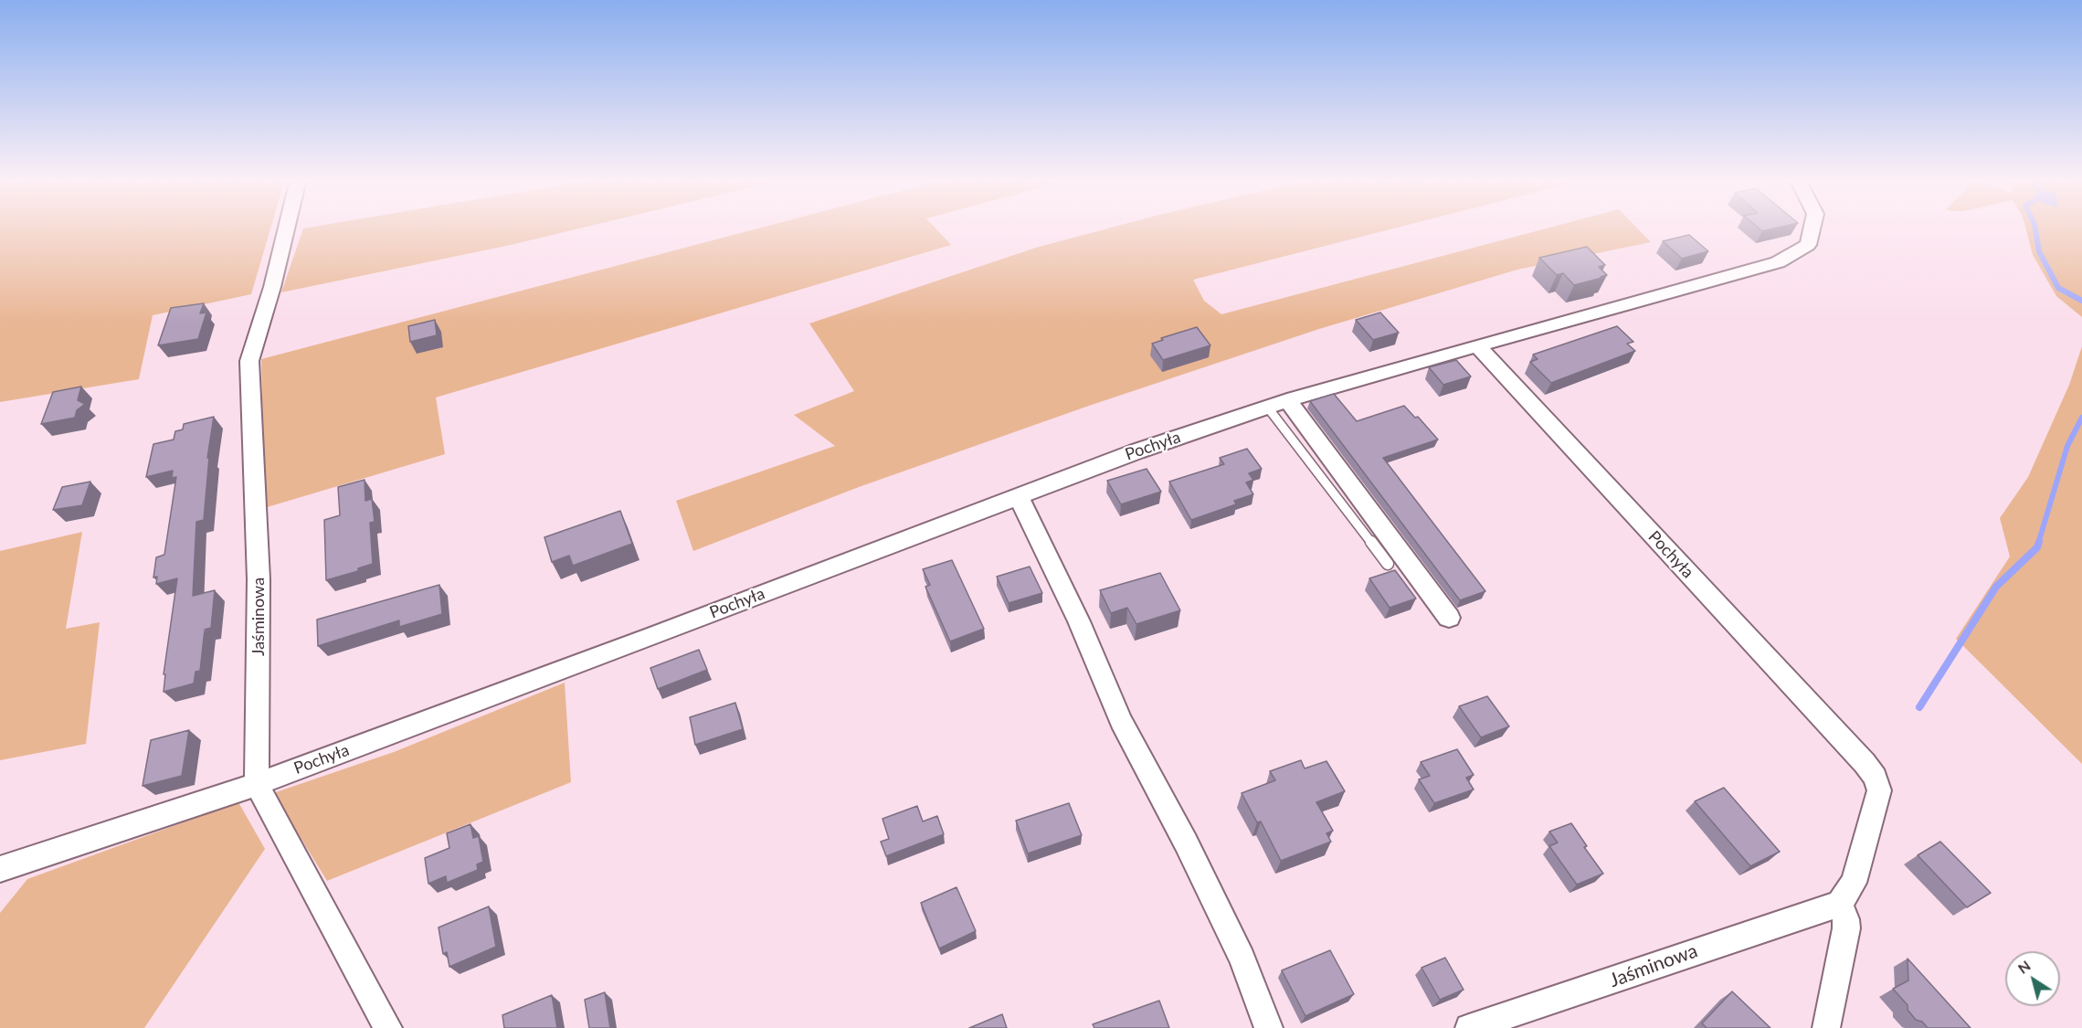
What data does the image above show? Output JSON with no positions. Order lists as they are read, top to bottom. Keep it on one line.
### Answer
{"streets":{"street":["Pochyła","Jaśminowa"]},"crossings":[["Pochyła","Jaśminowa"]],"north":"top left"}
